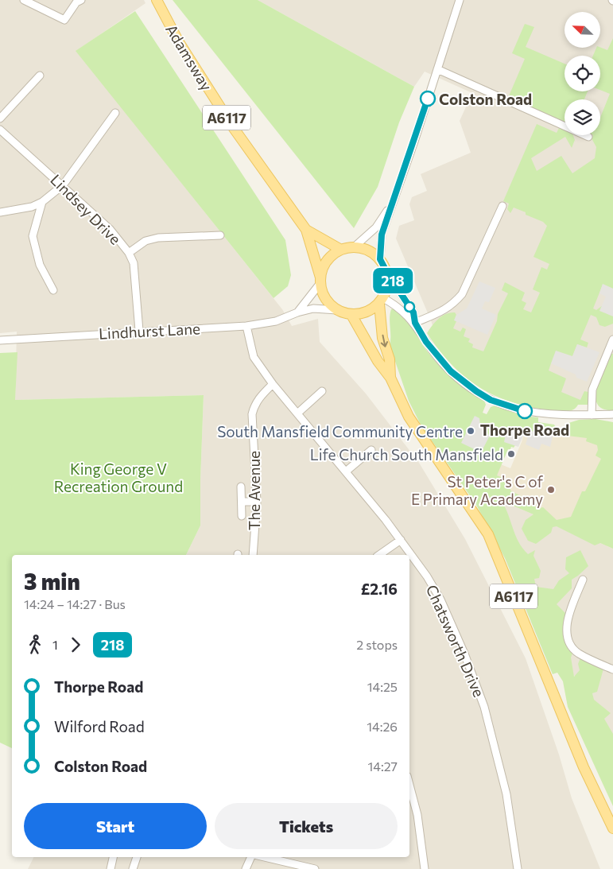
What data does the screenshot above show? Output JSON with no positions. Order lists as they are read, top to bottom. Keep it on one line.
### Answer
{"streets":{"main road":["Adamsway","A6117"],"street":["Lindsey Drive","Lindhurst Lane","The Avenue","Chatsworth Drive"]},"crossings":[["Adamsway","A6117"],["Adamsway","Lindhurst Lane"],["A6117","Lindhurst Lane"],["Lindsey Drive","Lindhurst Lane"],["Lindhurst Lane","Chatsworth Drive"],["The Avenue","Chatsworth Drive"]],"parks":["King George V Recreation Ground"],"places":["Colston Road","Thorpe Road","South Mansfield Community Centre","Life Church South Mansfield","St Peter's C of E Primary Academy"],"lines":["bus line 218"],"north":"top left","page":{"on_map":"218","heading":["3 min","14:24 – 14:27 · Bus","£2.16"],"legs":["1","218","2 stops"],"list":[{"name":"Thorpe Road","value":"14:25"},{"name":"Wilford Road","value":"14:26"},{"name":"Colston Road","value":"14:27"}],"buttons":["Start","Tickets"]}}
